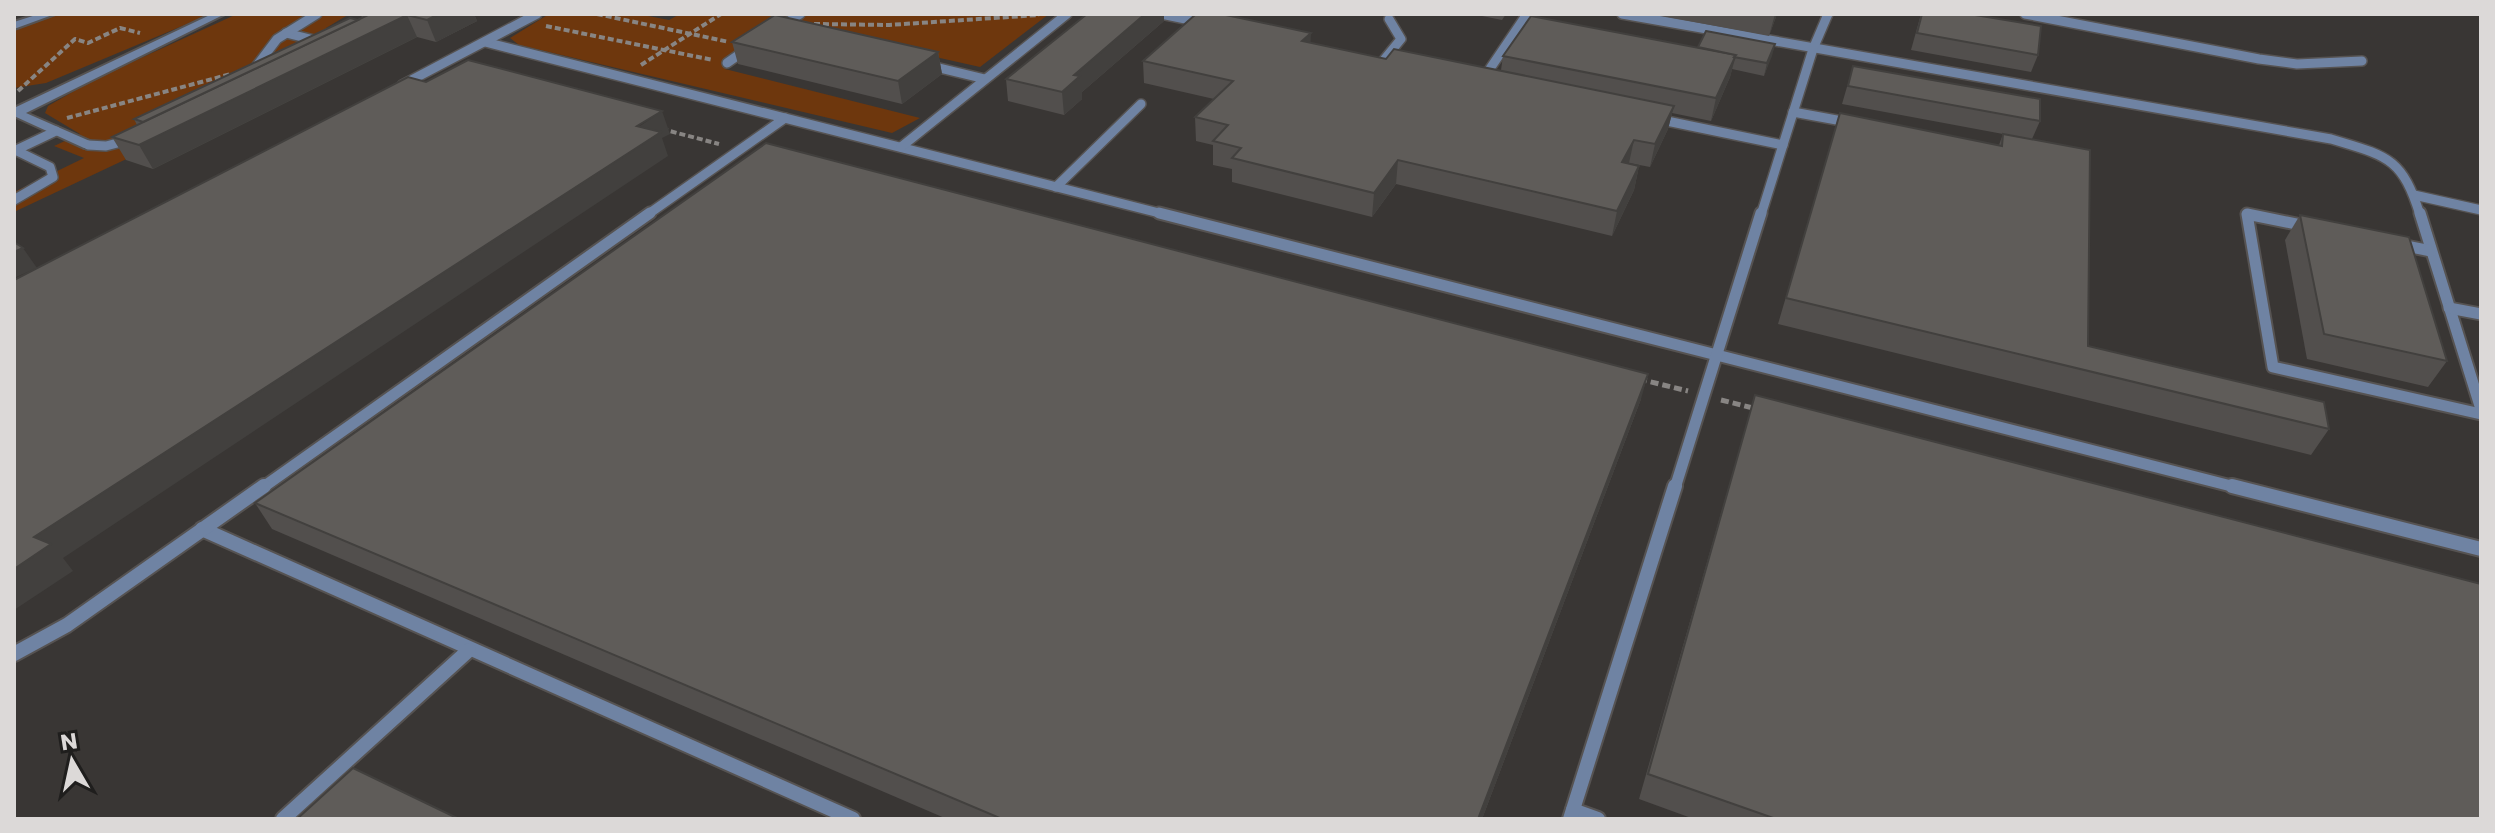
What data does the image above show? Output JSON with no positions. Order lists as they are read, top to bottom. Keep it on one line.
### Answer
{"north":"top"}
